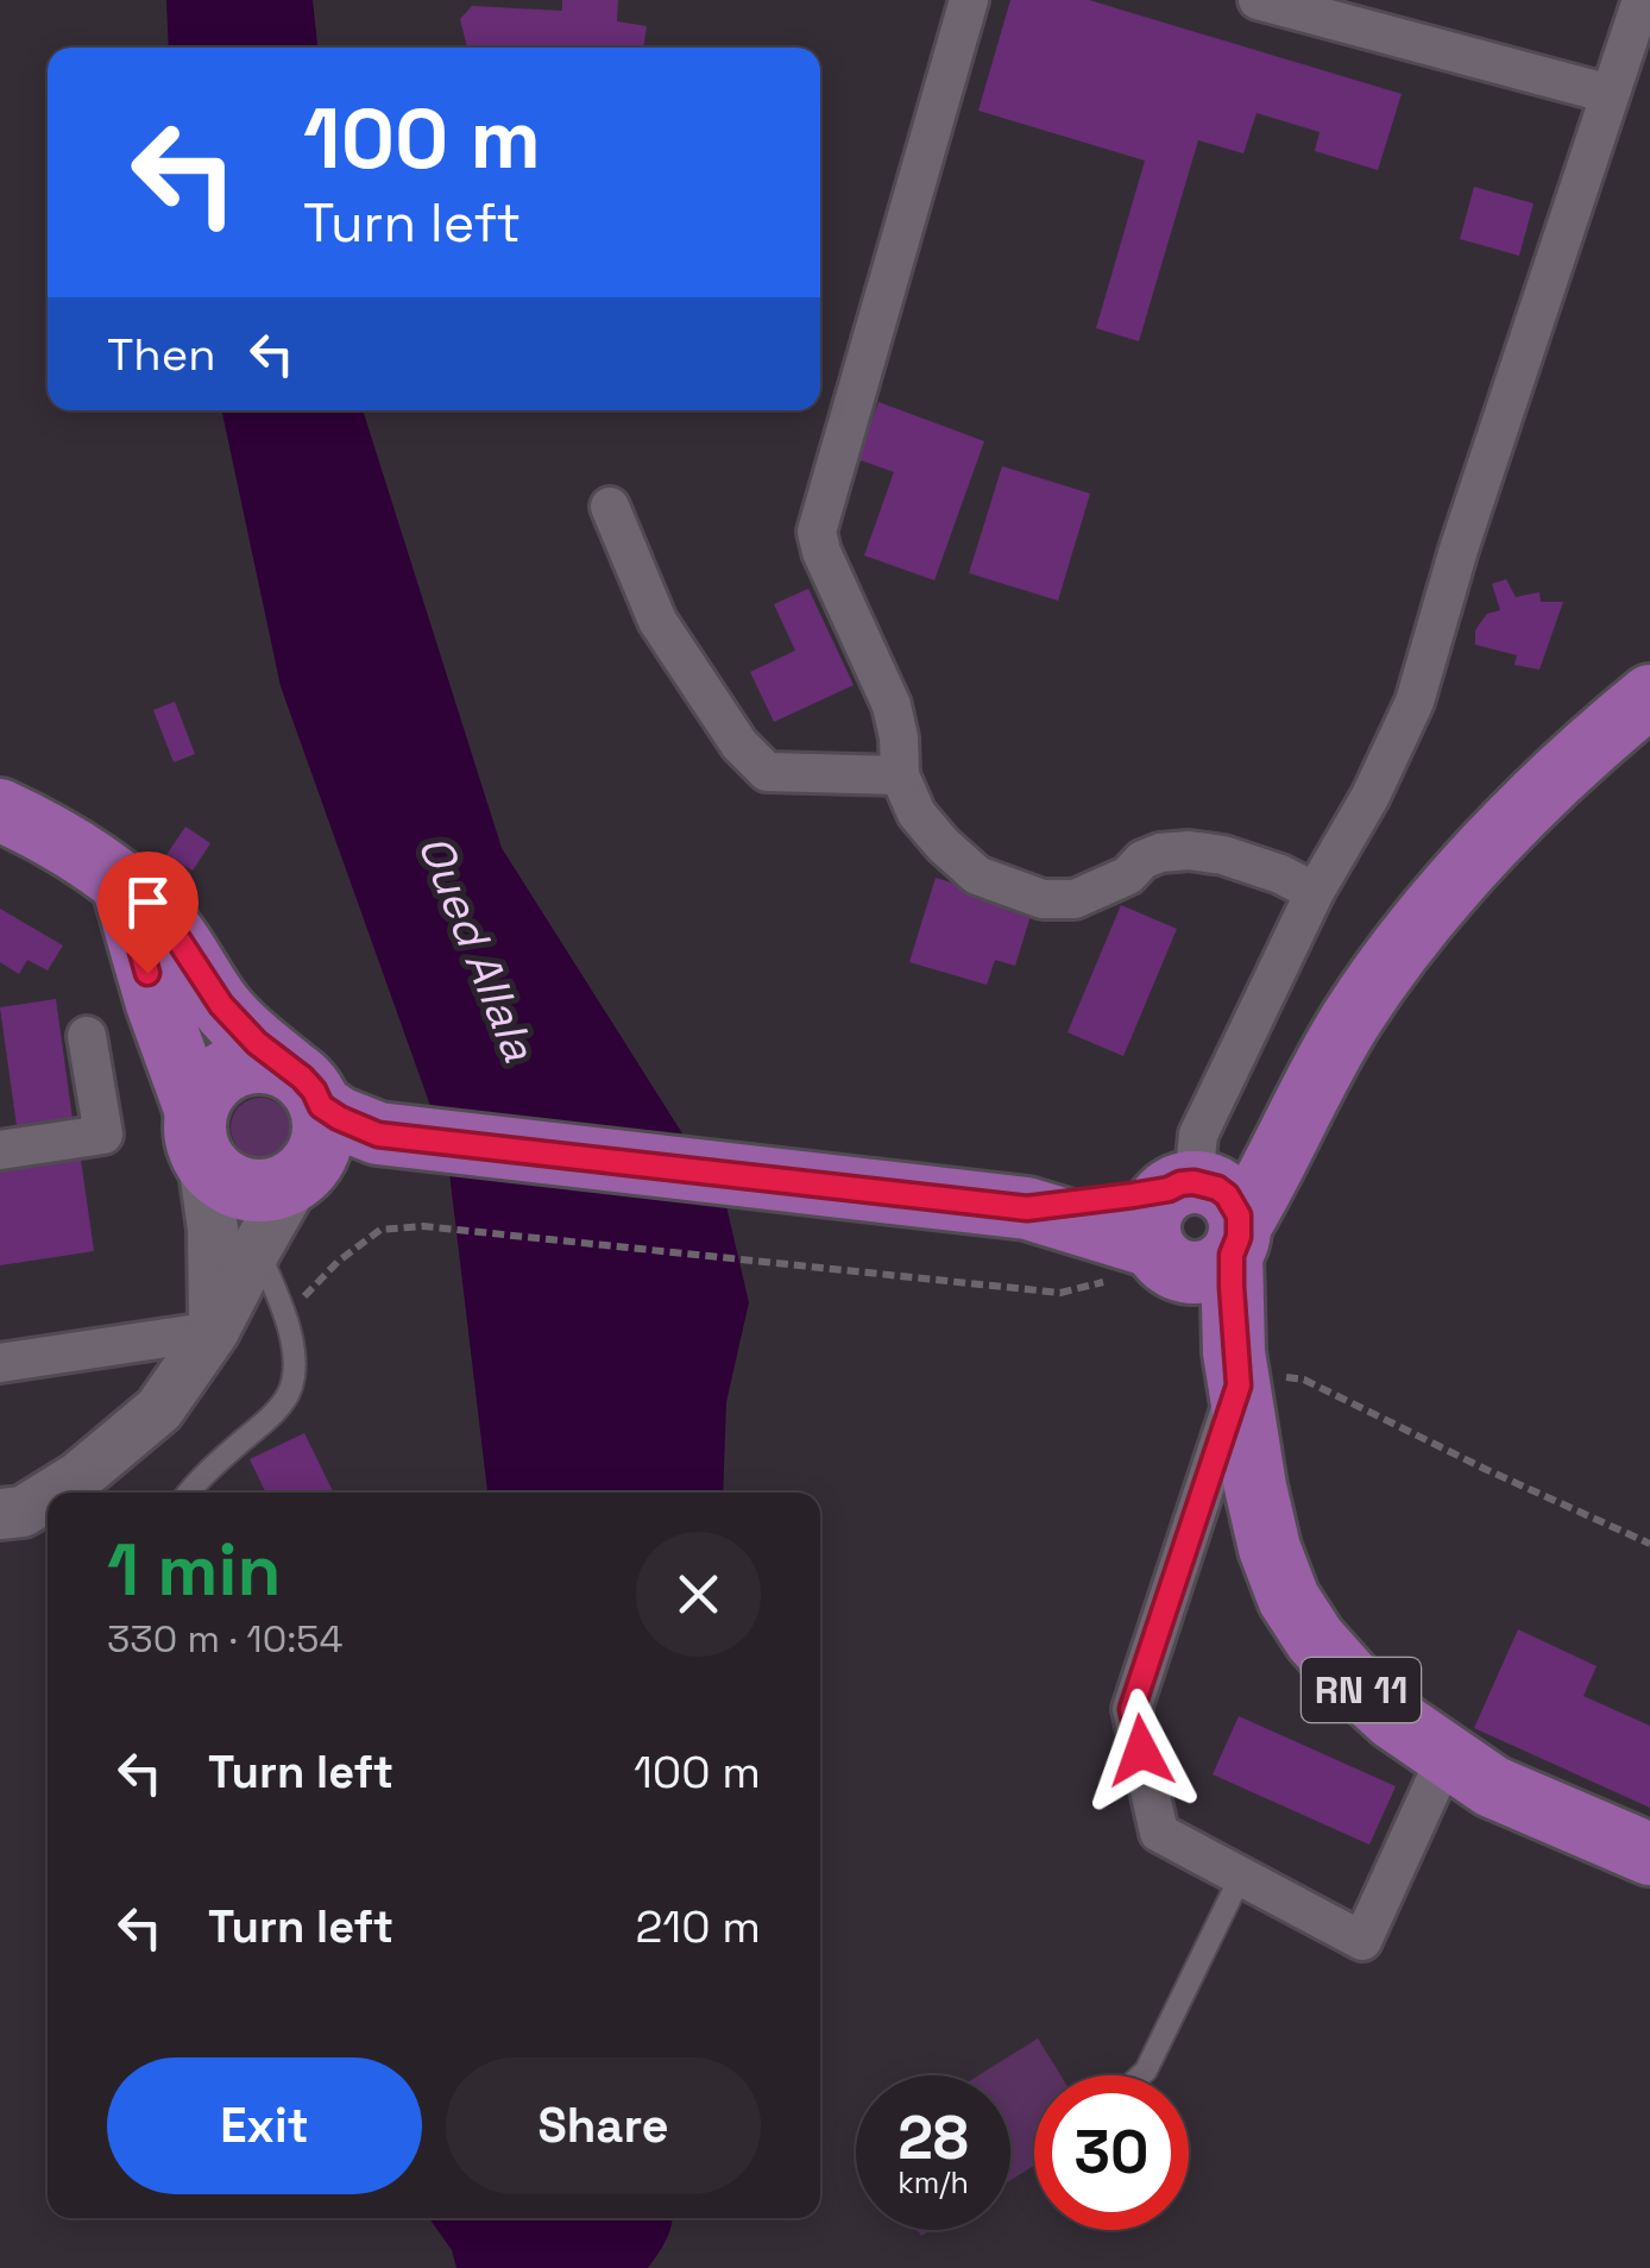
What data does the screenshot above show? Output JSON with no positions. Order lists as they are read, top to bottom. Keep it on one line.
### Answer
{"streets":{"main road":["RN 11"]},"water":["Oued Allala"],"page":{"turn":["100 m","Turn left"],"then":"Then","heading":["1 min","330 m · 10:54"],"list":[{"name":"Turn left","value":"100 m"},{"name":"Turn left","value":"210 m"}],"buttons":["Exit","Share"],"speed":"28 km/h","limit":"30"}}
